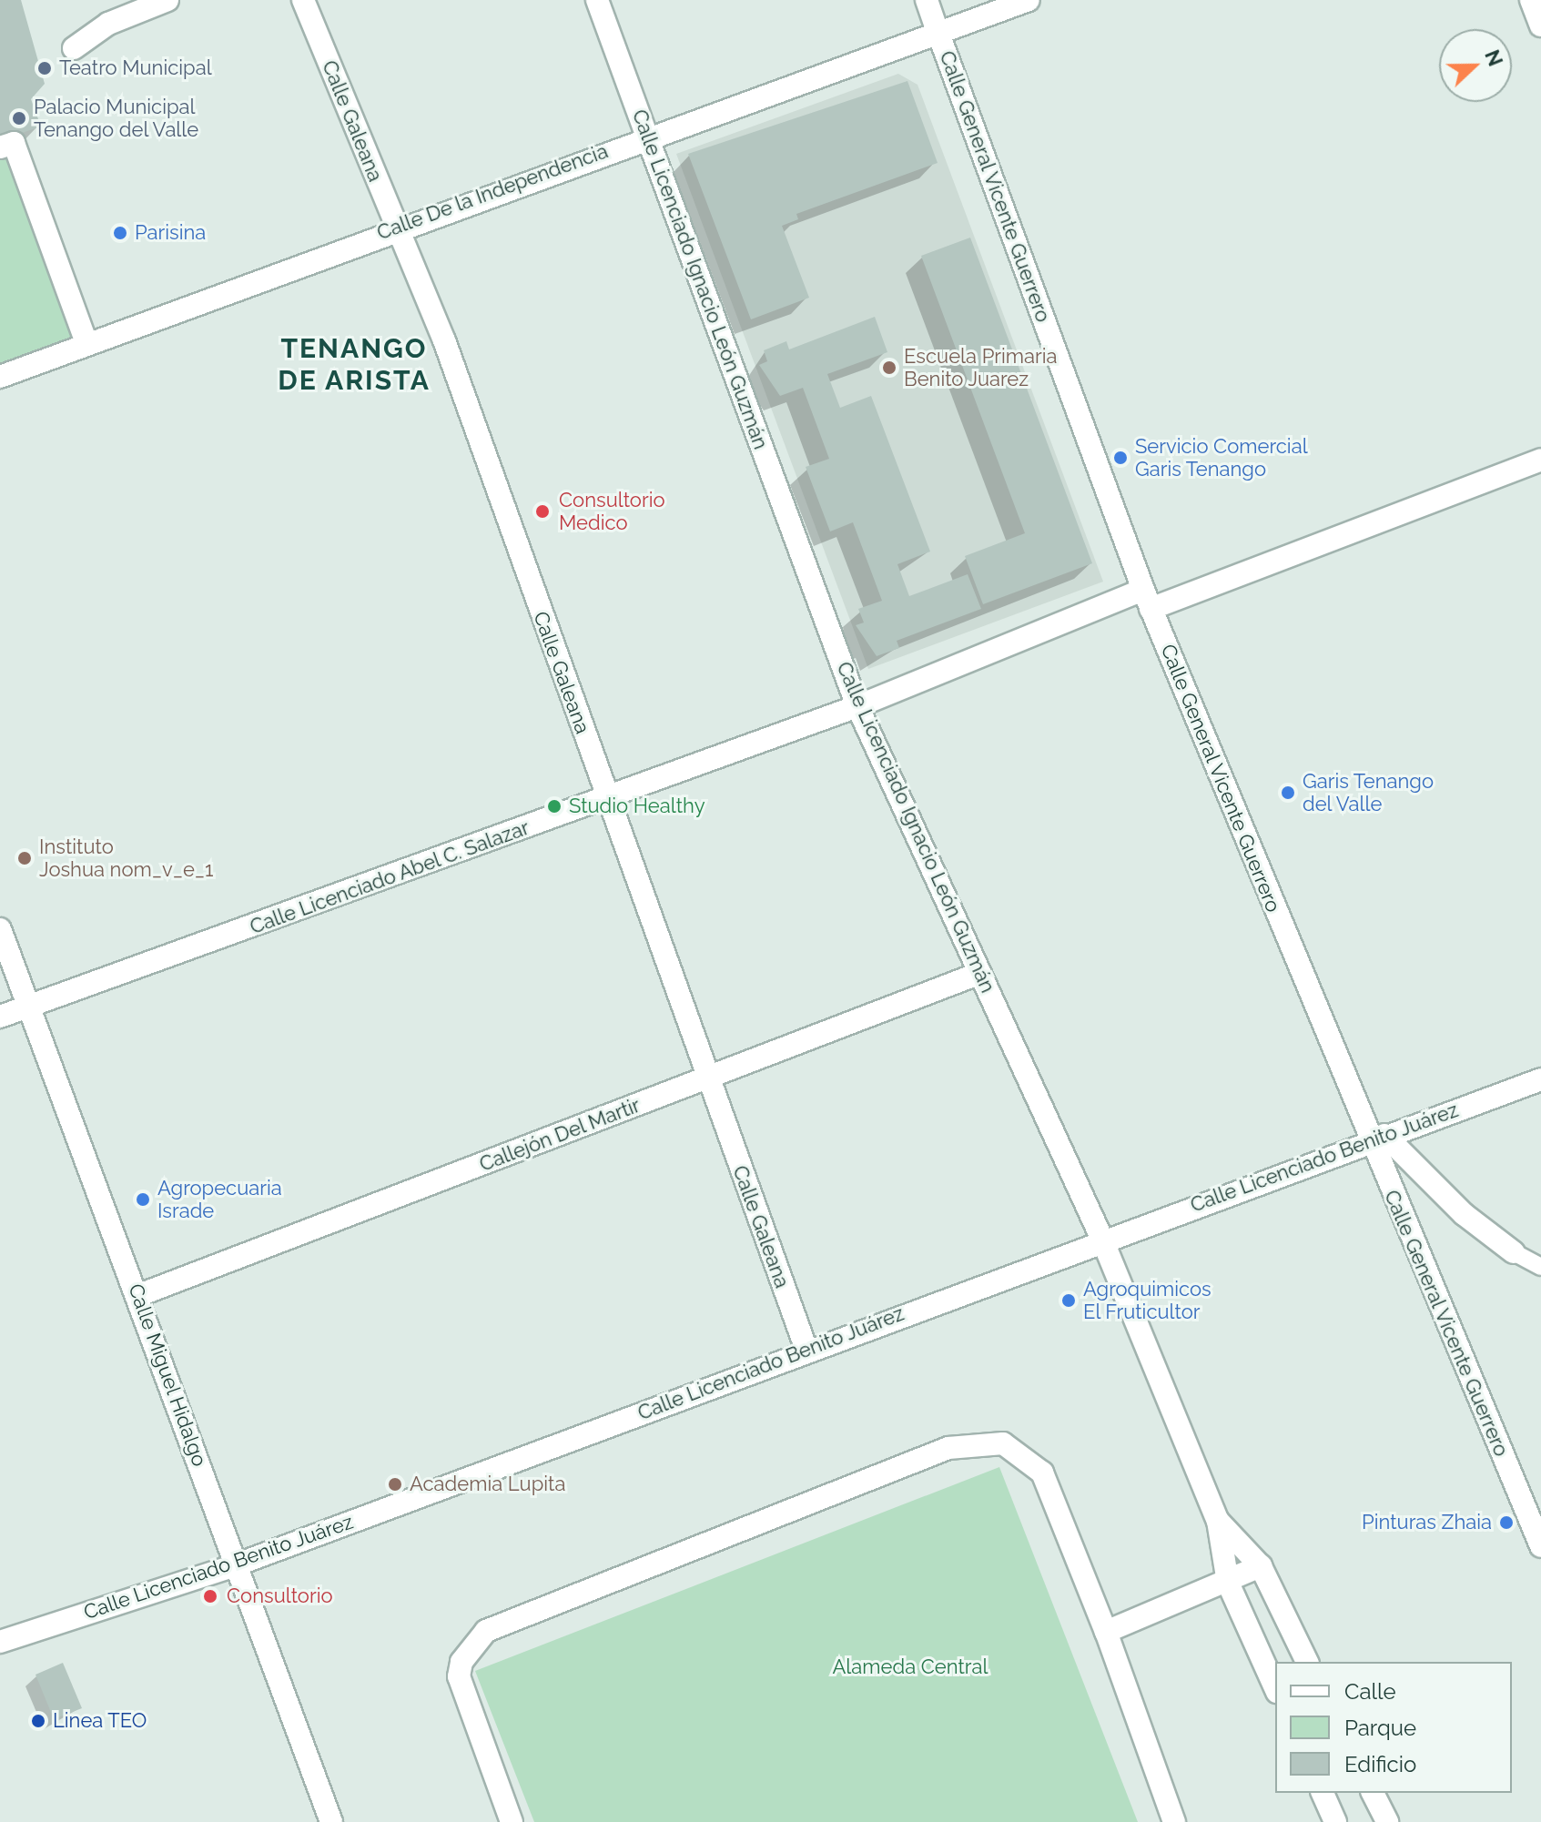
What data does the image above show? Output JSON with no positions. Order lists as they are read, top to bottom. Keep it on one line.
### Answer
{"streets":{"street":["Calle Galeana","Calle General Vicente Guerrero","Calle De la Independencia","Calle Licenciado Ignacio León Guzmán","Calle Licenciado Abel C. Salazar","Callejón Del Martir","Calle Licenciado Benito Juárez","Calle Miguel Hidalgo"]},"crossings":[["Calle Galeana","Calle De la Independencia"],["Calle Galeana","Calle Licenciado Abel C. Salazar"],["Calle Galeana","Callejón Del Martir"],["Calle Galeana","Calle Licenciado Benito Juárez"],["Calle General Vicente Guerrero","Calle De la Independencia"],["Calle General Vicente Guerrero","Calle Licenciado Abel C. Salazar"],["Calle General Vicente Guerrero","Calle Licenciado Benito Juárez"],["Calle De la Independencia","Calle Licenciado Ignacio León Guzmán"],["Calle Licenciado Ignacio León Guzmán","Calle Licenciado Abel C. Salazar"],["Calle Licenciado Ignacio León Guzmán","Callejón Del Martir"],["Calle Licenciado Ignacio León Guzmán","Calle Licenciado Benito Juárez"],["Calle Licenciado Abel C. Salazar","Calle Miguel Hidalgo"],["Callejón Del Martir","Calle Miguel Hidalgo"],["Calle Licenciado Benito Juárez","Calle Miguel Hidalgo"]],"districts":["TENANGO DE ARISTA"],"parks":["Alameda Central"],"places":["Teatro Municipal","Palacio Municipal Tenango del Valle","Parisina","Escuela Primaria Benito Juarez","Servicio Comercial Garis Tenango","Consultorio Medico","Garis Tenango del Valle","Studio Healthy","Instituto Joshua nom_v_e_1","Agropecuaria Israde","Agroquimicos El Fruticultor","Academia Lupita","Pinturas Zhaia","Consultorio","Linea TEO"],"legend":["Calle","Parque","Edificio"],"north":"right"}
